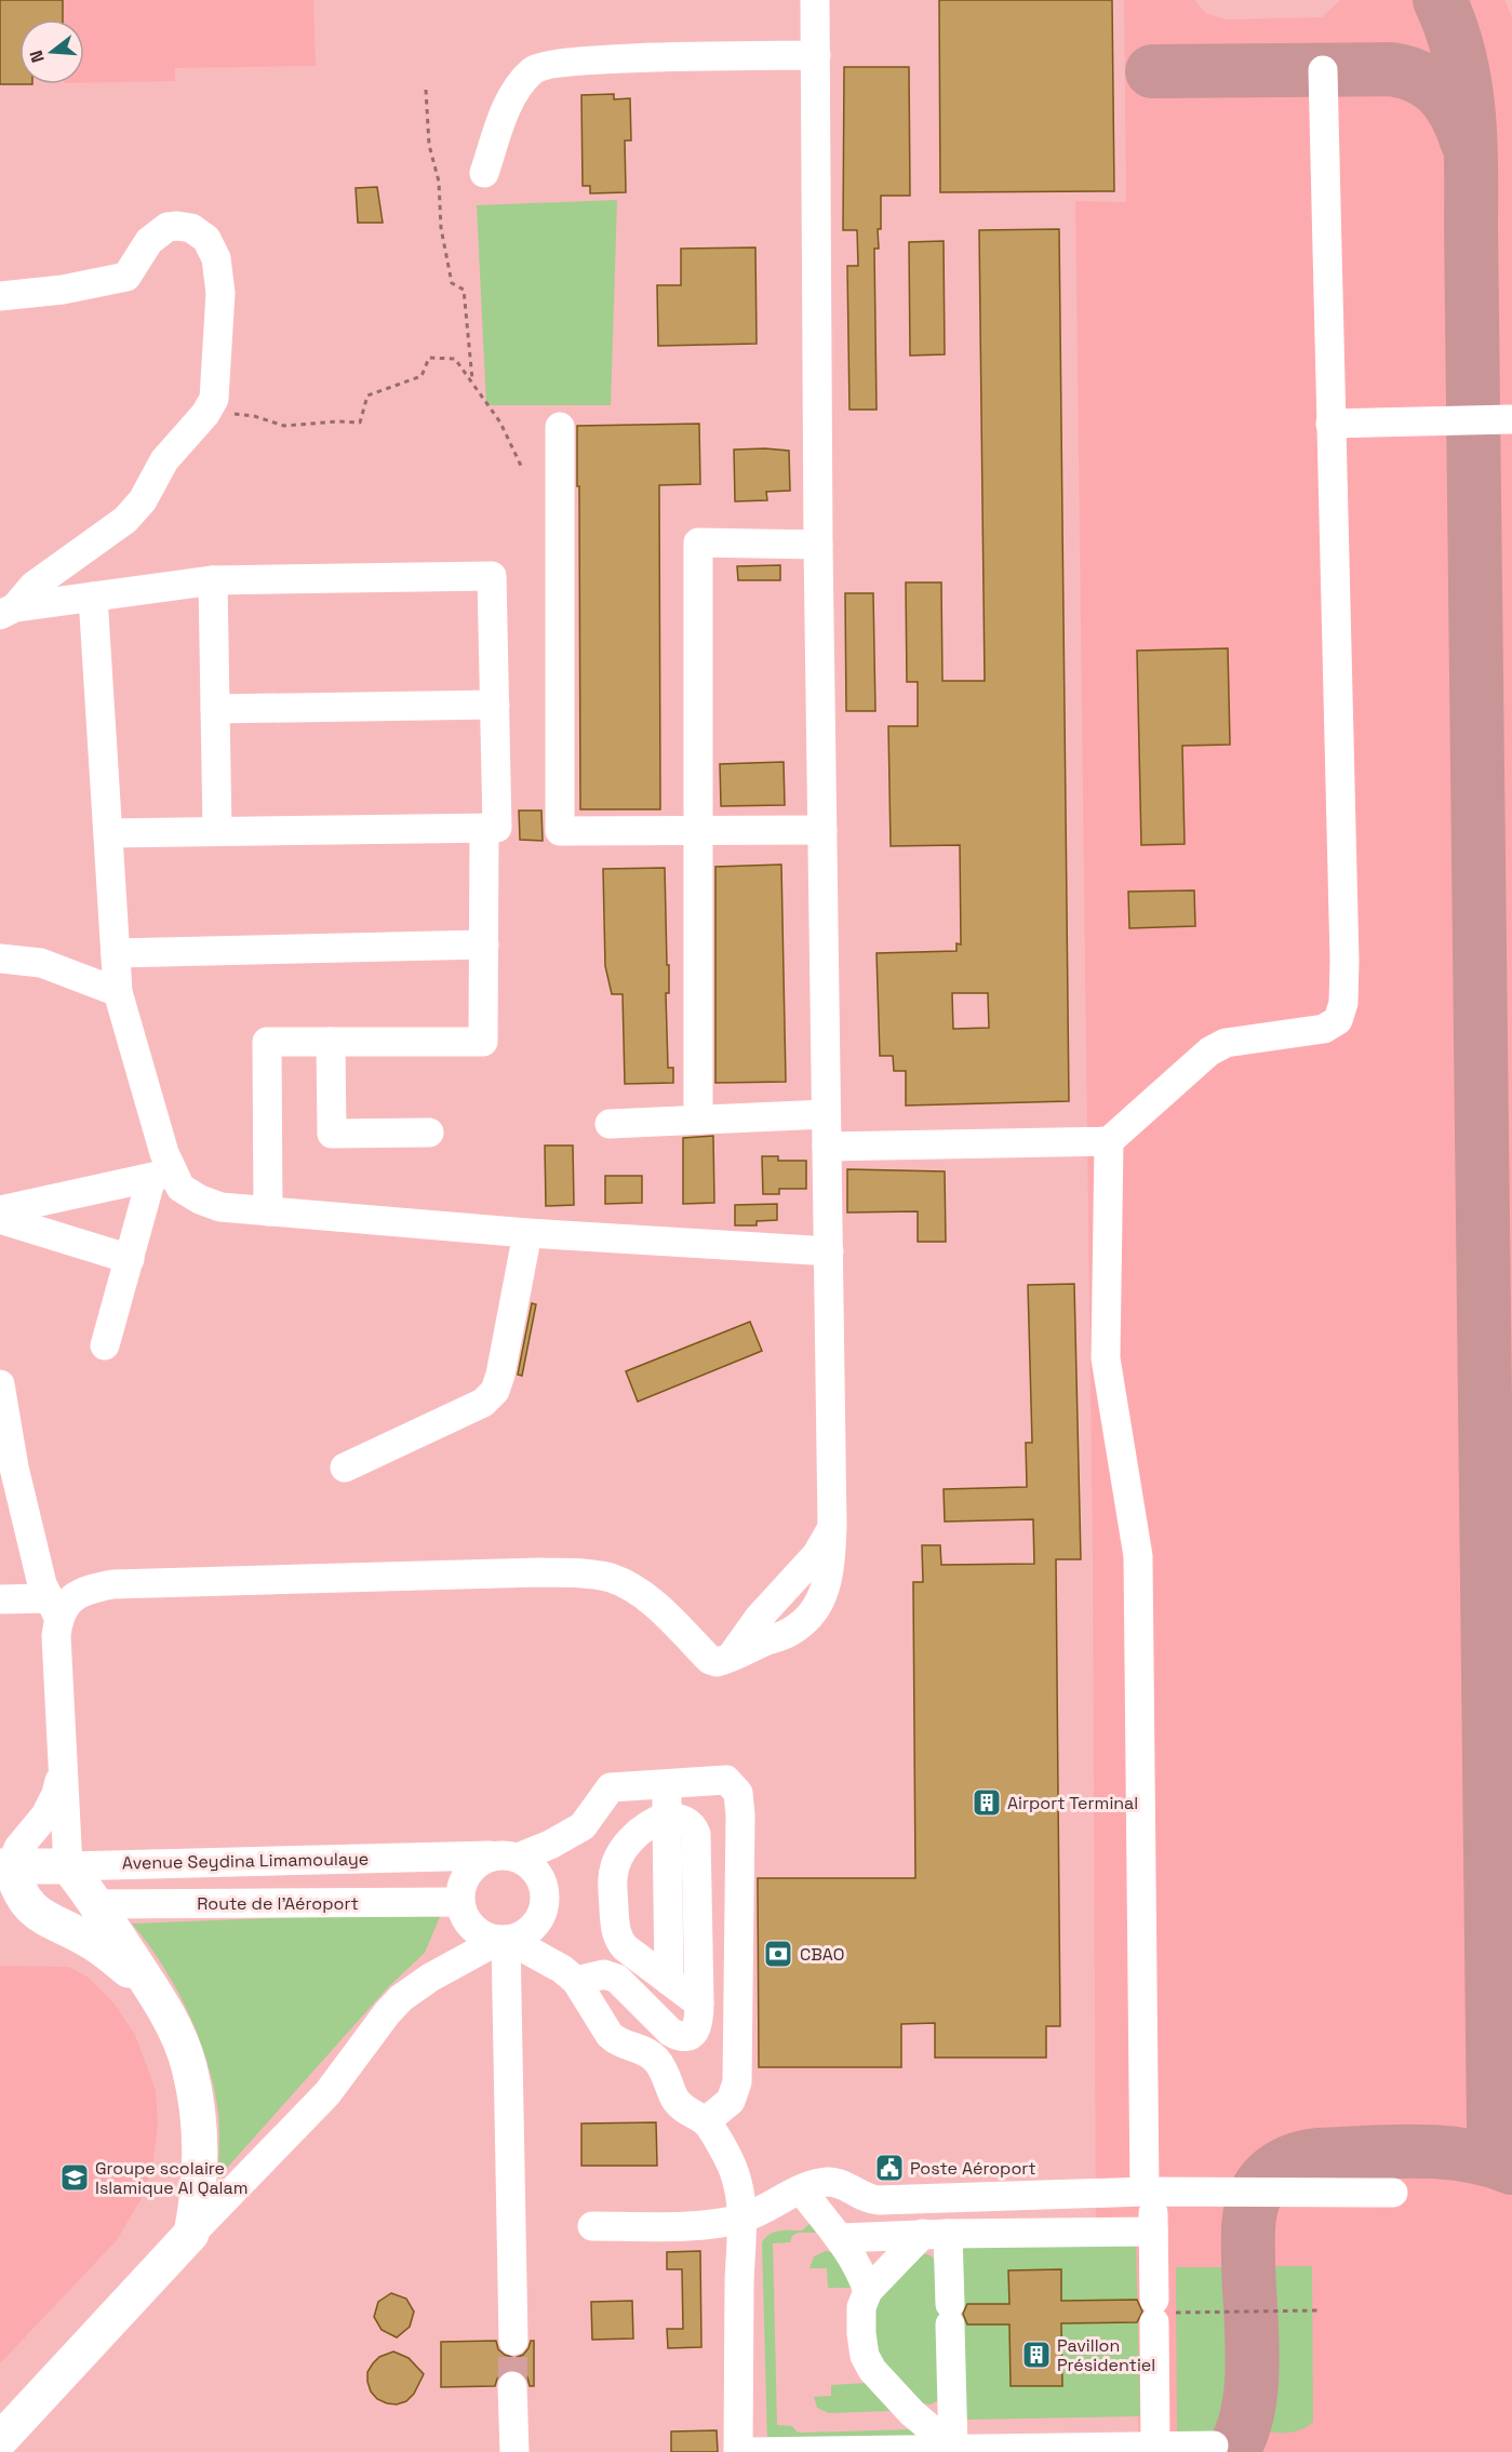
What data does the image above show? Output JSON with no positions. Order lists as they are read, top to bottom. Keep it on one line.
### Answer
{"streets":{"highway":["Avenue Seydina Limamoulaye"],"street":["Route de l'Aéroport"]},"crossings":[["Avenue Seydina Limamoulaye","Route de l'Aéroport"]],"places":{"building":["Airport Terminal","Pavillon Présidentiel"],"bank":["CBAO"],"public building":["Poste Aéroport"],"school or university":["Groupe scolaire Islamique Al Qalam"]},"north":"left"}
